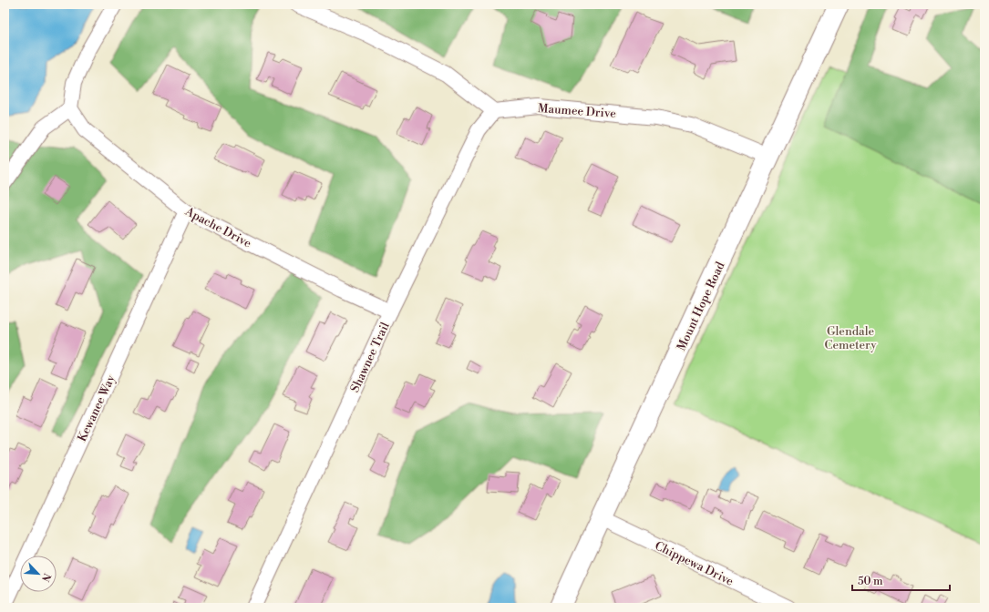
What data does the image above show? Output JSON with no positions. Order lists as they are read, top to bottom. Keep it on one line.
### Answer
{"streets":{"street":["Maumee Drive","Apache Drive","Mount Hope Road","Shawnee Trail","Kewanee Way","Chippewa Drive"]},"crossings":[["Maumee Drive","Mount Hope Road"],["Maumee Drive","Shawnee Trail"],["Apache Drive","Shawnee Trail"],["Apache Drive","Kewanee Way"],["Mount Hope Road","Chippewa Drive"]],"parks":["Glendale Cemetery"],"scale_bar":"50 m","north":"bottom right"}
